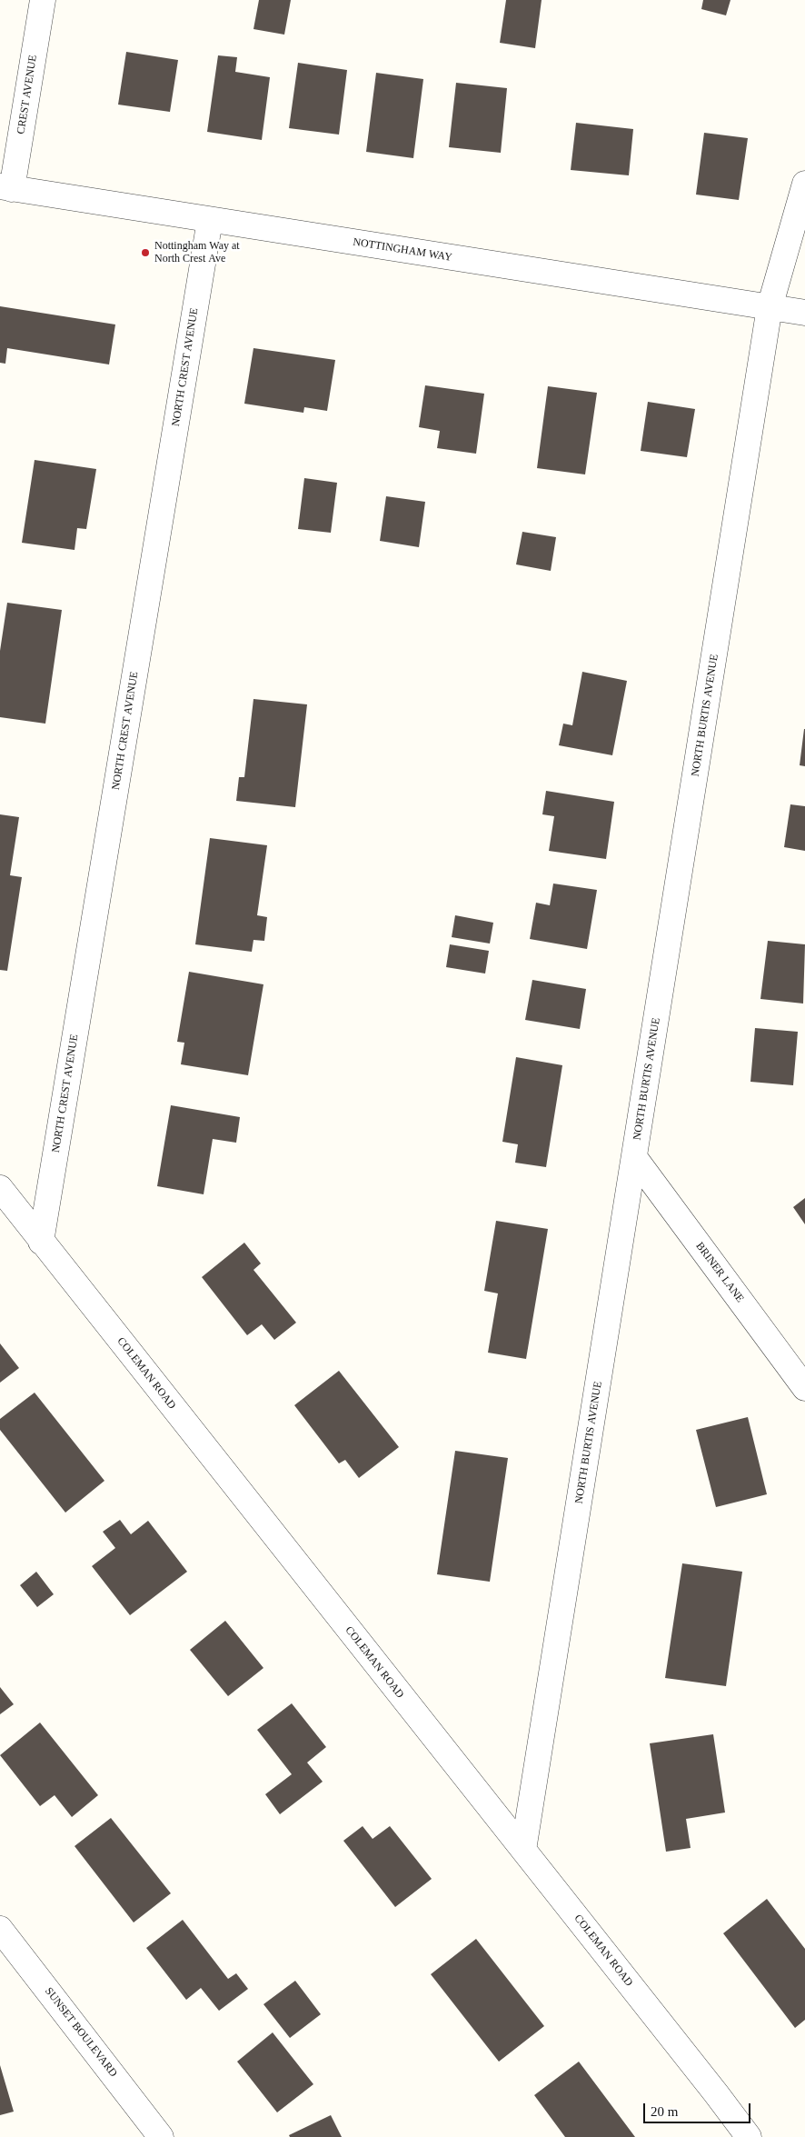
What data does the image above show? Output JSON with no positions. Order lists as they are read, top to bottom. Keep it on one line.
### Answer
{"streets":{"street":["CREST AVENUE","NOTTINGHAM WAY","NORTH CREST AVENUE","NORTH BURTIS AVENUE","BRINER LANE","COLEMAN ROAD","SUNSET BOULEVARD"]},"crossings":[["CREST AVENUE","NOTTINGHAM WAY"],["NOTTINGHAM WAY","NORTH CREST AVENUE"],["NOTTINGHAM WAY","NORTH BURTIS AVENUE"],["NORTH CREST AVENUE","COLEMAN ROAD"],["NORTH BURTIS AVENUE","BRINER LANE"],["NORTH BURTIS AVENUE","COLEMAN ROAD"]],"places":["Nottingham Way at North Crest Ave"],"scale_bar":"20 m"}
